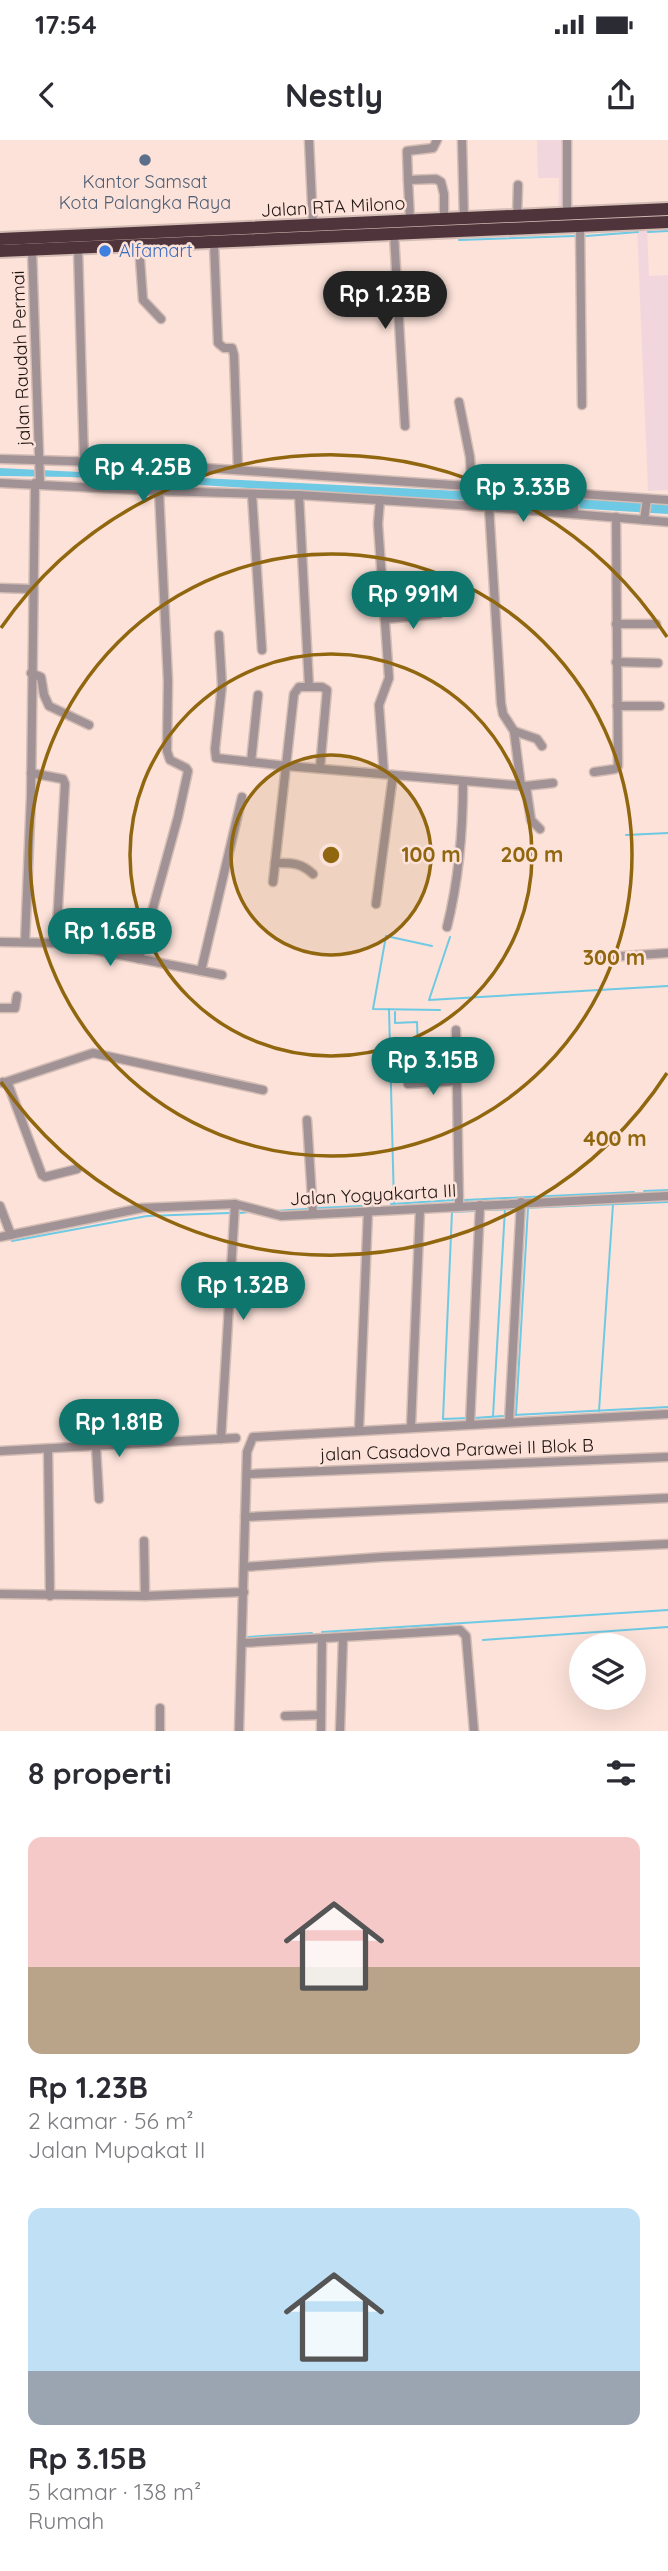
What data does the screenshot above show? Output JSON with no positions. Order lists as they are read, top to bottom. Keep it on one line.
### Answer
{"streets":{"highway":["Jalan RTA Milono"],"street":["jalan Raudah Permai","Jalan Yogyakarta III","jalan Casadova Parawei II Blok B"]},"crossings":[["Jalan RTA Milono","jalan Raudah Permai"]],"places":["Kantor Samsat Kota Palangka Raya","Alfamart"],"page":{"status":"17:54","header":"Nestly","price":["Rp 1.23B","Rp 4.25B","Rp 3.33B","Rp 991M","Rp 1.65B","Rp 3.15B","Rp 1.32B","Rp 1.81B"],"heading":"8 properti","list":[{"name":"Rp 1.23B","note":"2 kamar · 56 m² · Jalan Mupakat II"},{"name":"Rp 3.15B","note":"5 kamar · 138 m² · Rumah"}]},"rings":["100 m","200 m","300 m","400 m"]}
